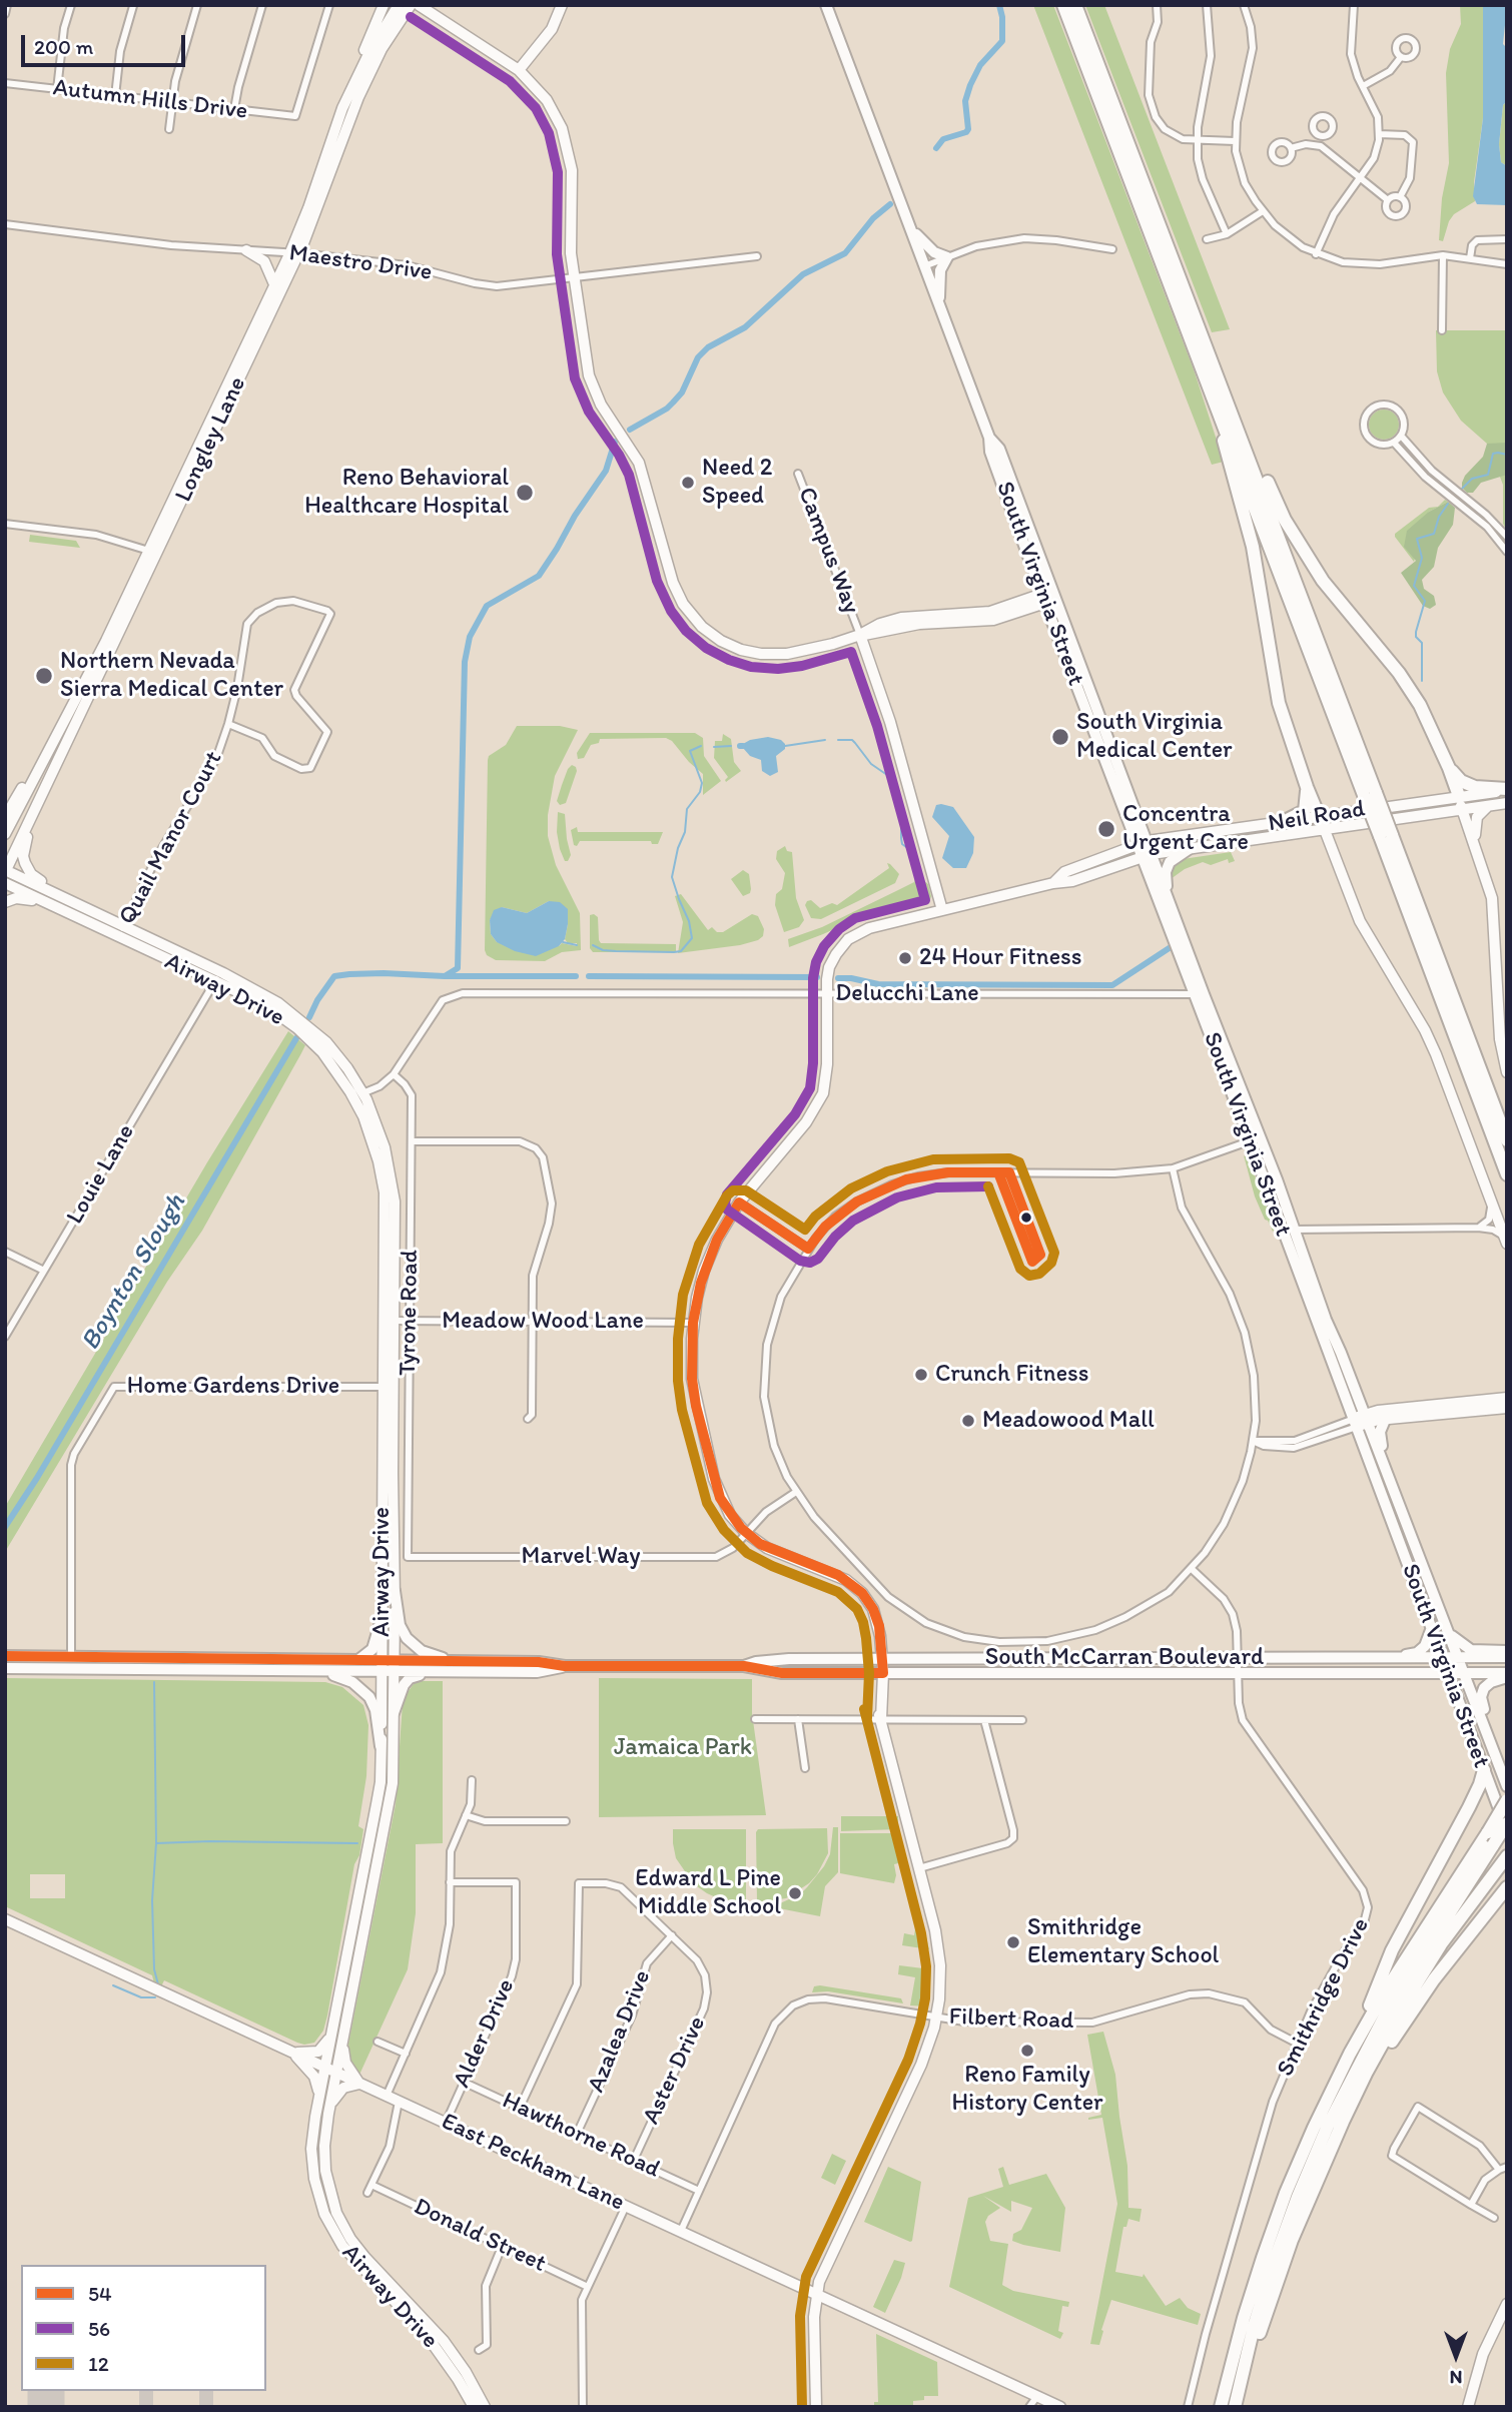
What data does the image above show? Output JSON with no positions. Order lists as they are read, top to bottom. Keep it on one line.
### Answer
{"streets":{"main road":["Longley Lane","Campus Way","South Virginia Street","Neil Road","Airway Drive","South McCarran Boulevard","East Peckham Lane"],"street":["Autumn Hills Drive","Maestro Drive","Quail Manor Court","Delucchi Lane","Louie Lane","Tyrone Road","Meadow Wood Lane","Home Gardens Drive","Marvel Way","Smithridge Drive","Filbert Road","Azalea Drive","Alder Drive","Aster Drive","Hawthorne Road","Donald Street"]},"crossings":[["Maestro Drive","Longley Lane"],["Longley Lane","Airway Drive"],["Campus Way","Neil Road"],["South Virginia Street","Neil Road"],["South Virginia Street","Delucchi Lane"],["South Virginia Street","South McCarran Boulevard"],["Neil Road","Delucchi Lane"],["Neil Road","Meadow Wood Lane"],["Neil Road","Marvel Way"],["Neil Road","South McCarran Boulevard"],["Neil Road","Filbert Road"],["Neil Road","East Peckham Lane"],["Quail Manor Court","Airway Drive"],["Airway Drive","Louie Lane"],["Airway Drive","Meadow Wood Lane"],["Airway Drive","Home Gardens Drive"],["Airway Drive","South McCarran Boulevard"],["Airway Drive","East Peckham Lane"],["Delucchi Lane","Tyrone Road"],["Tyrone Road","Meadow Wood Lane"],["Tyrone Road","Marvel Way"],["Home Gardens Drive","South McCarran Boulevard"],["South McCarran Boulevard","Smithridge Drive"],["Smithridge Drive","Filbert Road"],["Filbert Road","Hawthorne Road"],["Filbert Road","East Peckham Lane"],["Azalea Drive","Aster Drive"],["Azalea Drive","Hawthorne Road"],["Alder Drive","Hawthorne Road"],["Alder Drive","East Peckham Lane"],["Aster Drive","Hawthorne Road"]],"water":["Boynton Slough"],"parks":["Jamaica Park"],"places":["Need 2 Speed","Reno Behavioral Healthcare Hospital","Northern Nevada Sierra Medical Center","South Virginia Medical Center","Concentra Urgent Care","24 Hour Fitness","Crunch Fitness","Meadowood Mall","Edward L Pine Middle School","Smithridge Elementary School","Reno Family History Center"],"lines":["transit line 56","transit line 12","transit line 54"],"legend":["54","56","12"],"scale_bar":"200 m","north":"bottom"}
